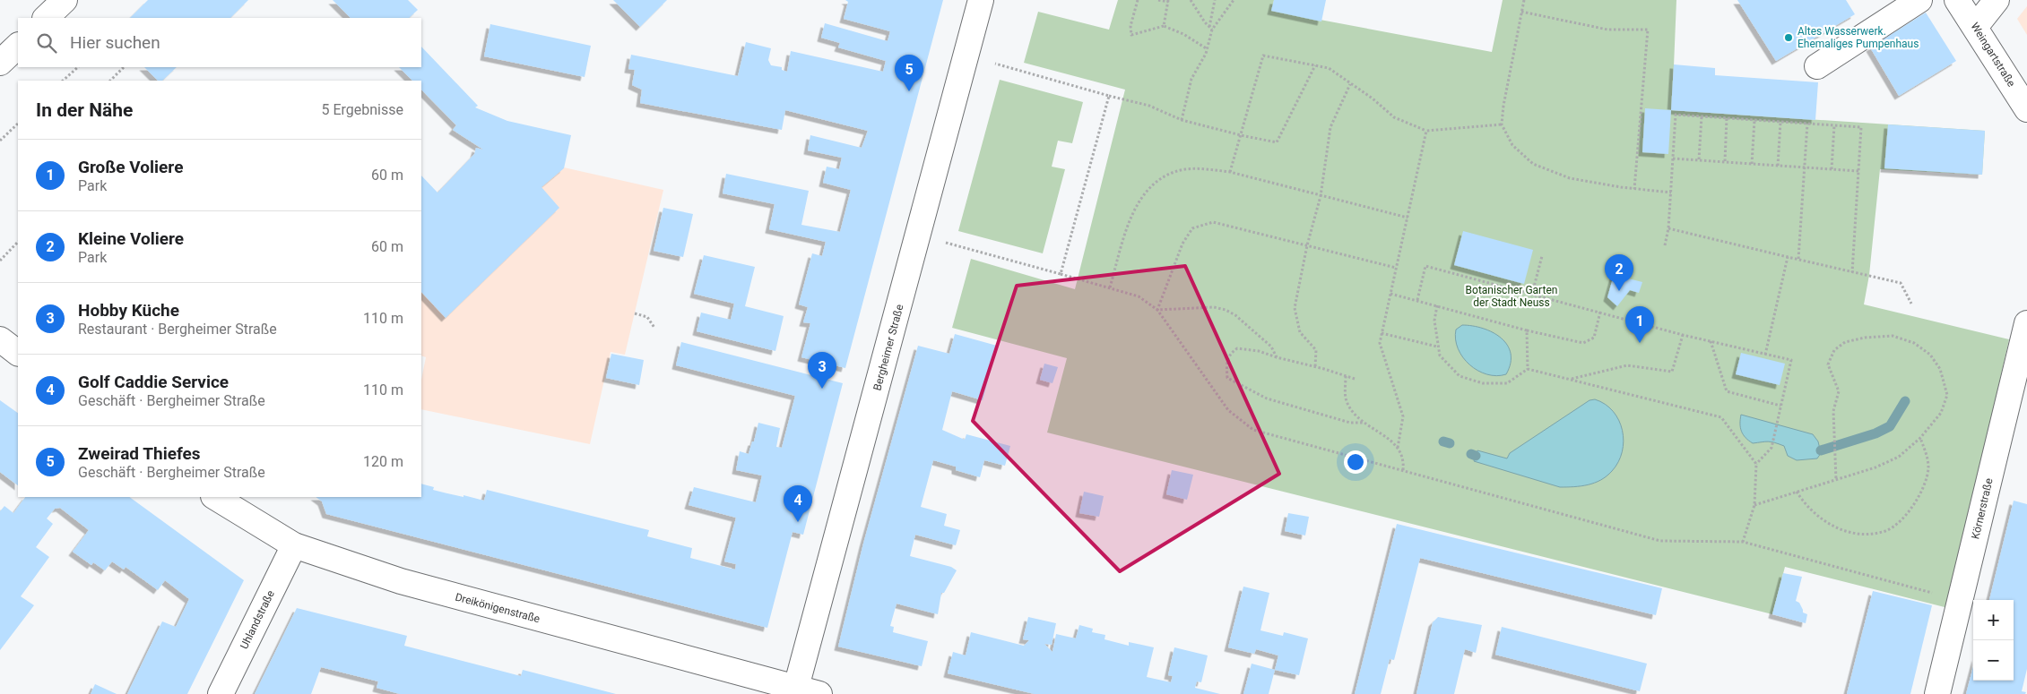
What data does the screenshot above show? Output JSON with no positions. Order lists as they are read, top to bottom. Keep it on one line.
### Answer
{"streets":{"street":["Weingartstraße","Bergheimer Straße","Körnerstraße","Dreikönigenstraße","Uhlandstraße"]},"crossings":[["Bergheimer Straße","Dreikönigenstraße"],["Dreikönigenstraße","Uhlandstraße"]],"parks":["Botanischer Garten der Stadt Neuss"],"places":["Altes Wasserwerk. Ehemaliges Pumpenhaus"],"page":{"search":"Hier suchen","pins":["5","2","1","3","4"],"heading":["In der Nähe","5 Ergebnisse"],"list":[{"mark":"1","name":"Große Voliere","note":"Park","value":"60 m"},{"mark":"2","name":"Kleine Voliere","note":"Park","value":"60 m"},{"mark":"3","name":"Hobby Küche","note":"Restaurant · Bergheimer Straße","value":"110 m"},{"mark":"4","name":"Golf Caddie Service","note":"Geschäft · Bergheimer Straße","value":"110 m"},{"mark":"5","name":"Zweirad Thiefes","note":"Geschäft · Bergheimer Straße","value":"120 m"}],"map_buttons":["+","−"]}}
